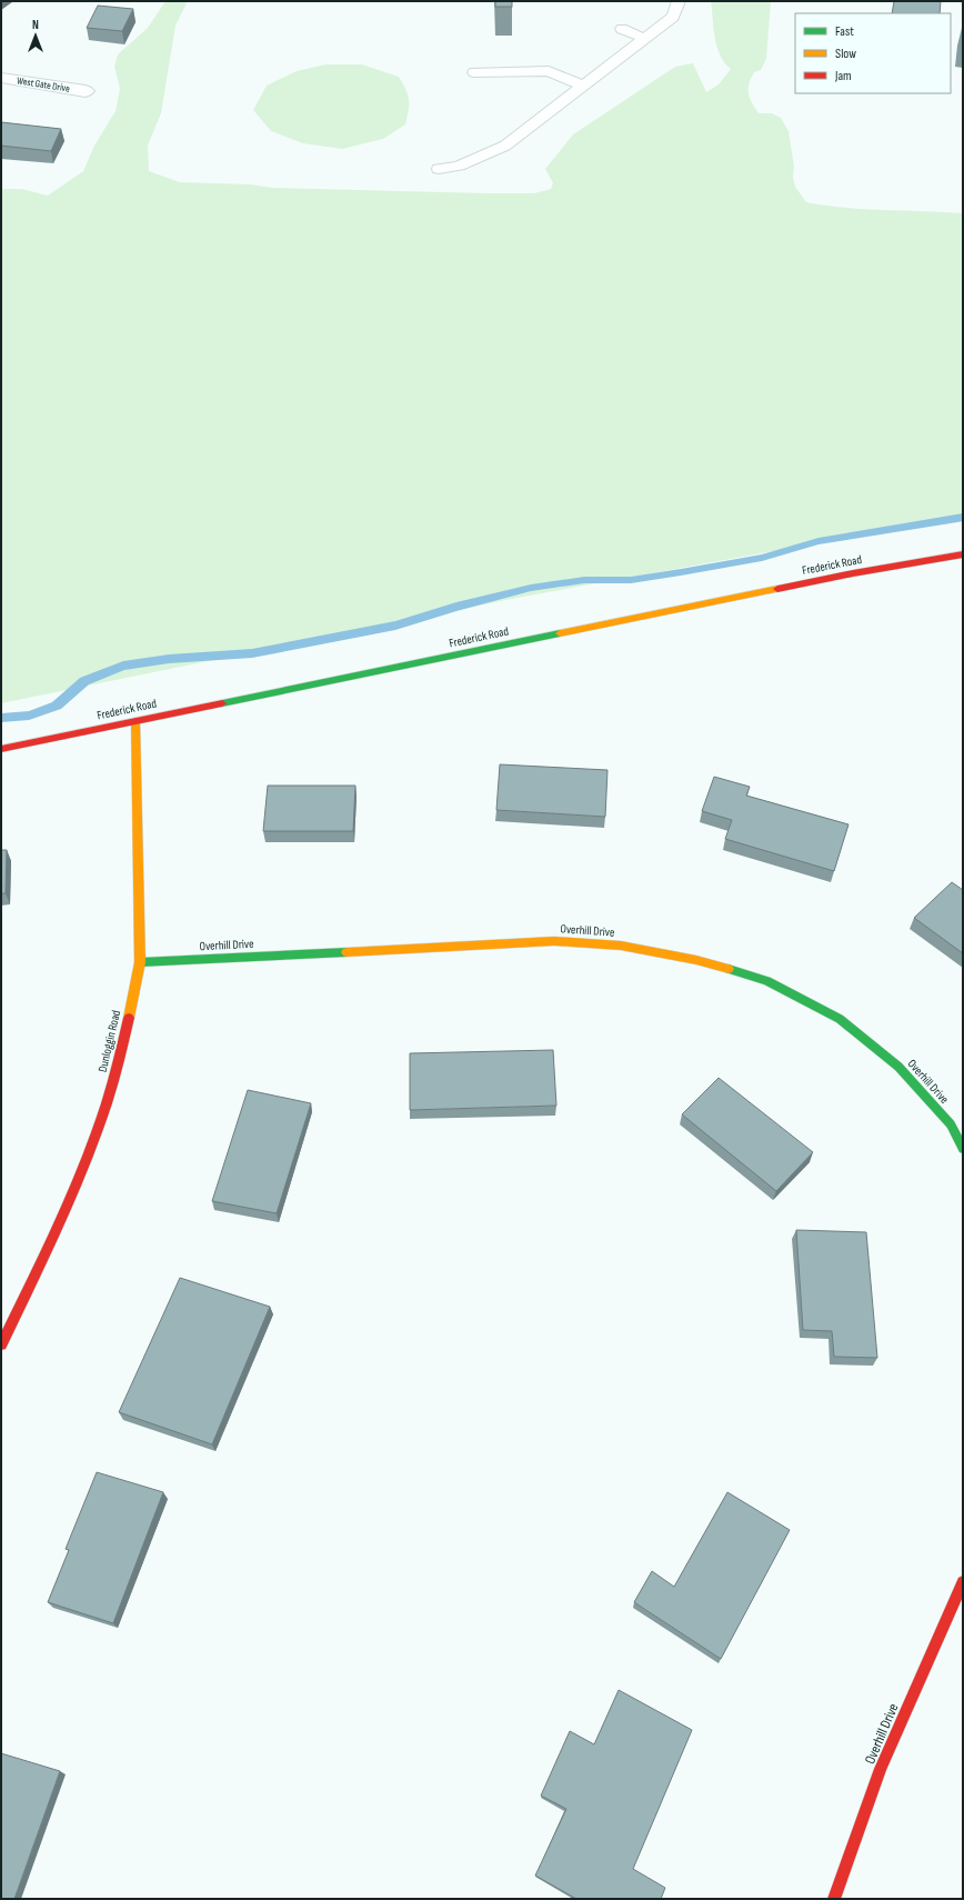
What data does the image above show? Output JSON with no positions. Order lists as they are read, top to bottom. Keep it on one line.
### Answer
{"streets":{"street":["West Gate Drive","Frederick Road","Overhill Drive","Dunloggin Road"]},"crossings":[["Frederick Road","Dunloggin Road"],["Overhill Drive","Dunloggin Road"]],"legend":["Fast","Slow","Jam"],"north":"top"}
